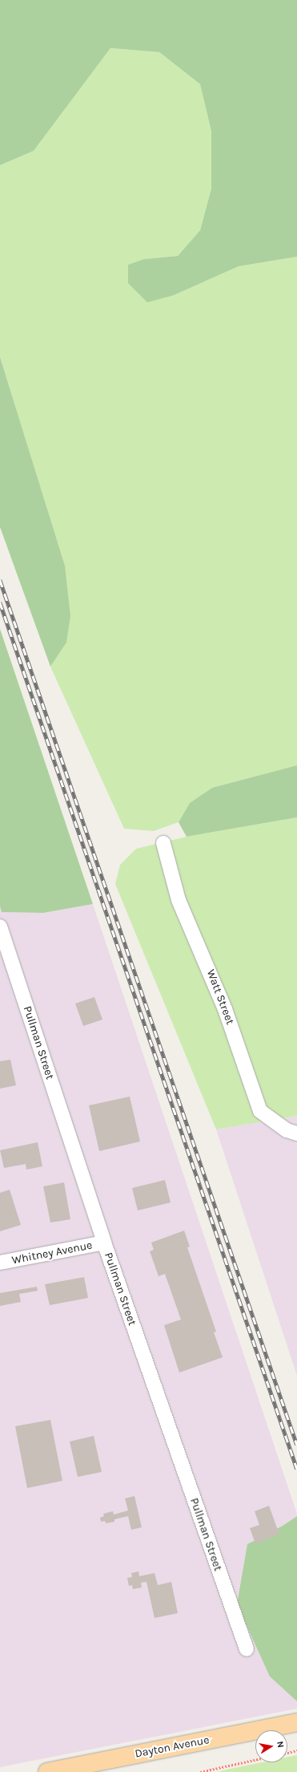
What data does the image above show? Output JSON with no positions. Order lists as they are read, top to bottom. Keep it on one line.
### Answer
{"streets":{"main road":["Dayton Avenue"],"street":["Watt Street","Pullman Street","Whitney Avenue"]},"crossings":[["Pullman Street","Whitney Avenue"]],"north":"right"}
